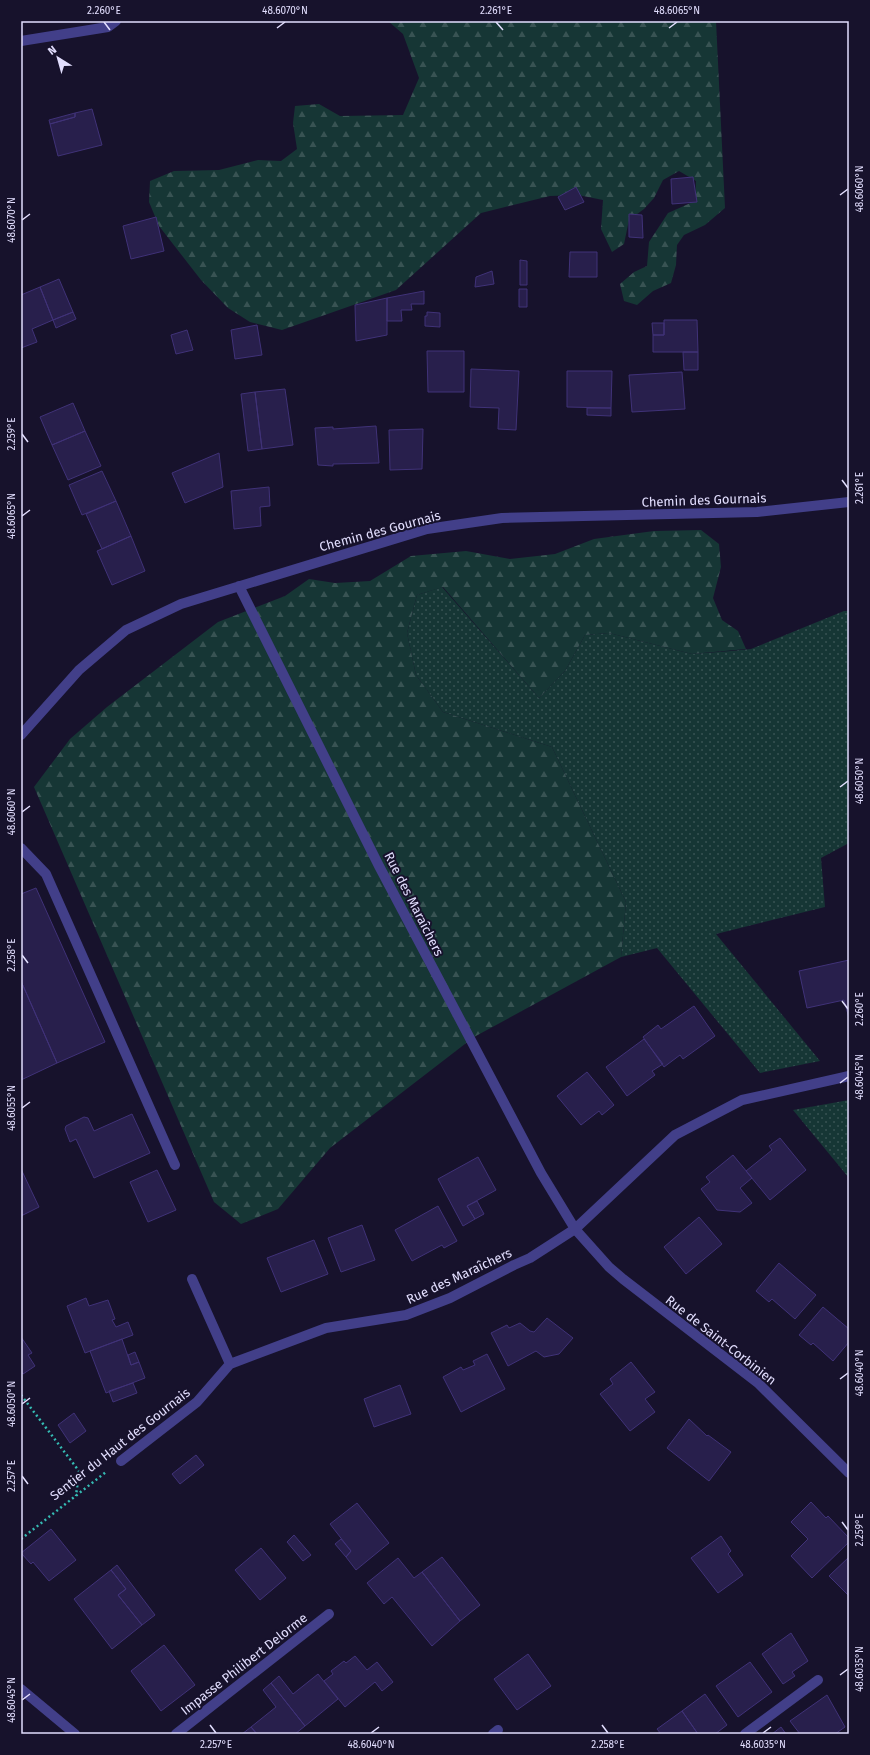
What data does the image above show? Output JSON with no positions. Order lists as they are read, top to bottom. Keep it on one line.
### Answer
{"streets":{"street":["Chemin des Gournais","Rue des Maraîchers","Rue de Saint-Corbinien","Sentier du Haut des Gournais","Impasse Philibert Delorme"]},"crossings":[["Chemin des Gournais","Rue des Maraîchers"],["Rue des Maraîchers","Rue de Saint-Corbinien"],["Rue des Maraîchers","Sentier du Haut des Gournais"]],"north":"top left","coordinates":["2.260°E","48.6070°N","2.261°E","48.6065°N","48.6060°N","2.259°E","48.6050°N","2.258°E","48.6045°N","48.6055°N","48.6040°N","2.257°E","48.6035°N"]}
